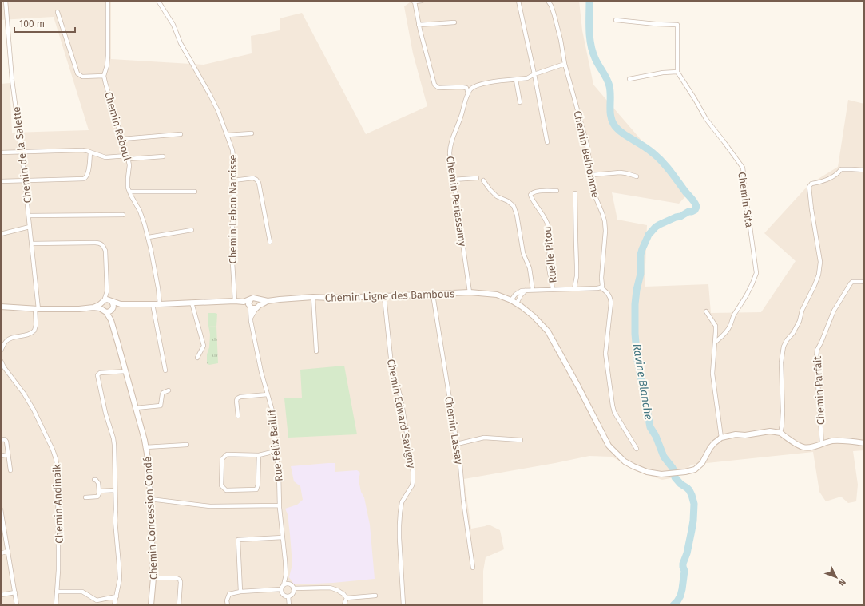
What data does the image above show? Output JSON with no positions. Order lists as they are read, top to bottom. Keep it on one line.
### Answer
{"streets":{"main road":["Chemin Ligne des Bambous","Chemin Concession Condé"],"street":["Chemin Reboul","Chemin Belhomme","Chemin de la Salette","Chemin Sita","Chemin Periassamy","Chemin Lebon Narcisse","Ruelle Pitou","Chemin Parfait","Chemin Edward Savigny","Chemin Lassay","Rue Félix Baillif","Chemin Andinaik"]},"crossings":[["Chemin Periassamy","Chemin Ligne des Bambous"],["Chemin Ligne des Bambous","Chemin Edward Savigny"],["Chemin Ligne des Bambous","Chemin Lassay"],["Chemin Ligne des Bambous","Rue Félix Baillif"]],"water":["Ravine Blanche"],"scale_bar":"100 m","north":"bottom right"}
